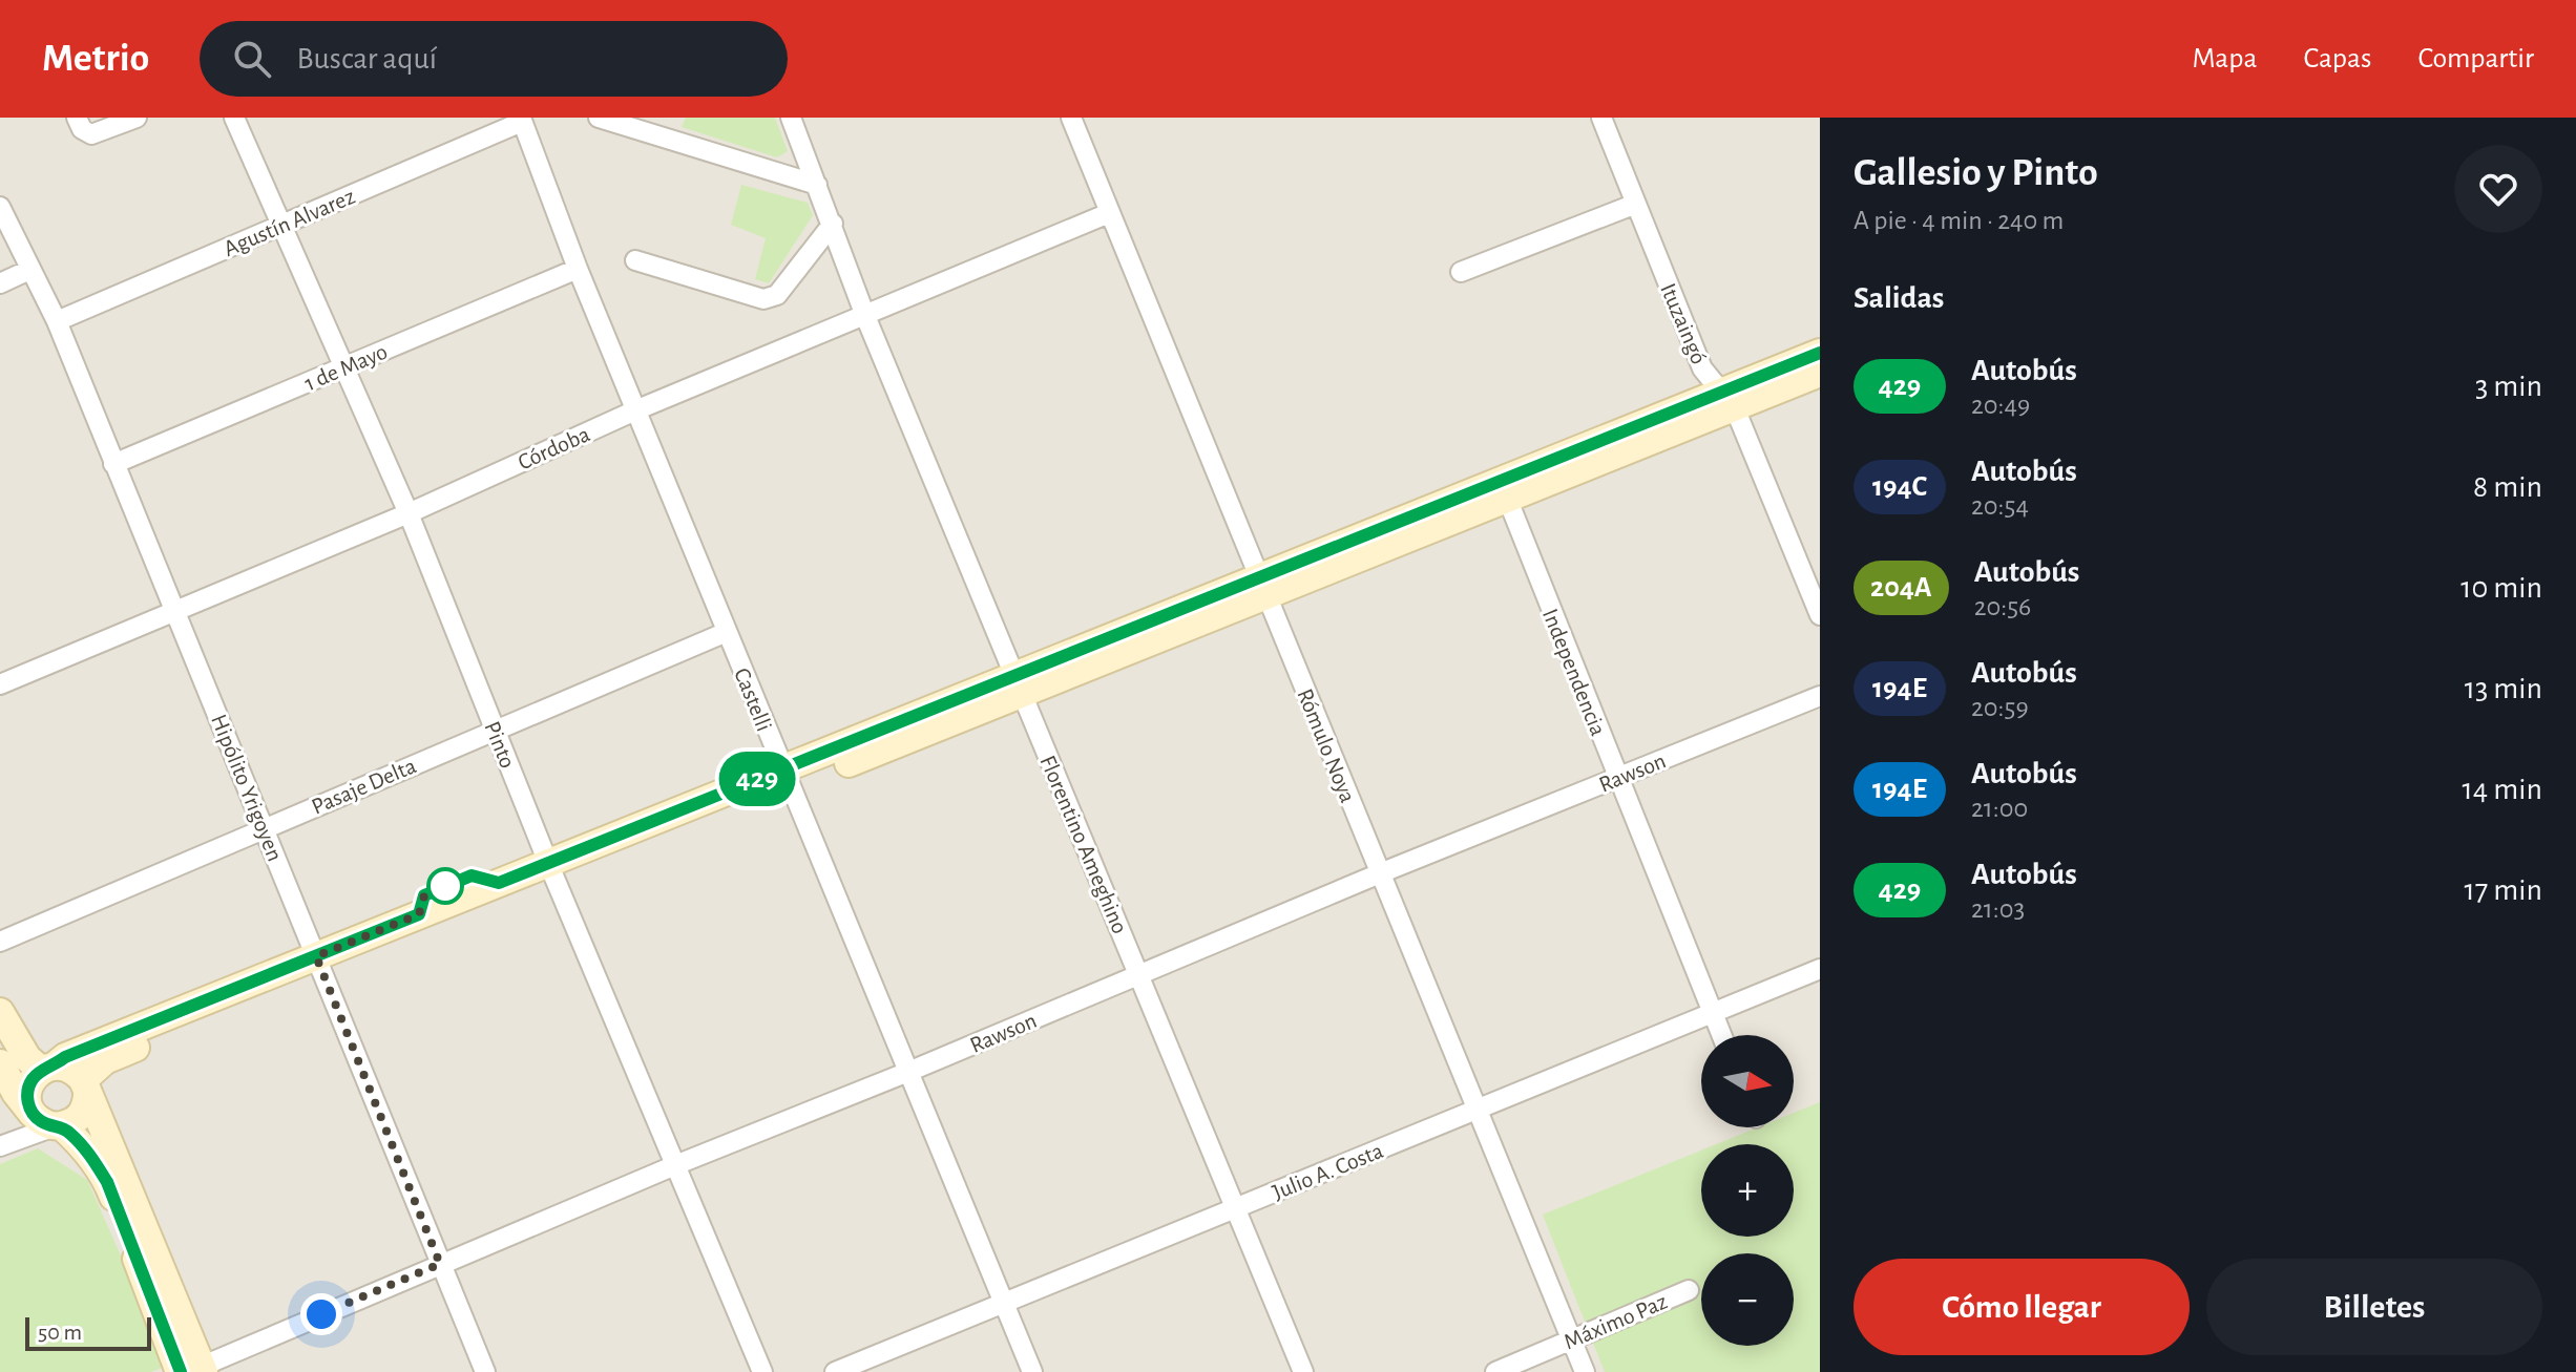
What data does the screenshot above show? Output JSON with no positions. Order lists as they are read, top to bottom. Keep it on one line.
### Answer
{"streets":{"street":["Agustín Alvarez","Ituzaingó","1 de Mayo","Córdoba","Independencia","Castelli","Pinto","Rómulo Noya","Rawson","Pasaje Delta","Hipólito Yrigoyen","Florentino Ameghino","Julio A. Costa","Máximo Paz"]},"crossings":[["Agustín Alvarez","Castelli"],["Agustín Alvarez","Pinto"],["Agustín Alvarez","Hipólito Yrigoyen"],["1 de Mayo","Castelli"],["1 de Mayo","Pinto"],["1 de Mayo","Hipólito Yrigoyen"],["Córdoba","Castelli"],["Córdoba","Pinto"],["Córdoba","Rómulo Noya"],["Córdoba","Hipólito Yrigoyen"],["Córdoba","Florentino Ameghino"],["Independencia","Rawson"],["Independencia","Julio A. Costa"],["Castelli","Rawson"],["Castelli","Pasaje Delta"],["Castelli","Julio A. Costa"],["Pinto","Rawson"],["Pinto","Pasaje Delta"],["Rómulo Noya","Rawson"],["Rómulo Noya","Julio A. Costa"],["Rómulo Noya","Máximo Paz"],["Rawson","Hipólito Yrigoyen"],["Rawson","Florentino Ameghino"],["Pasaje Delta","Hipólito Yrigoyen"],["Florentino Ameghino","Julio A. Costa"]],"lines":["bus line 429"],"scale_bar":"50 m","north":"right","page":{"header":"Metrio","search":"Buscar aquí","nav":["Mapa","Capas","Compartir"],"on_map":"429","heading":[["Gallesio y Pinto","A pie · 4 min · 240 m"],"Salidas"],"list":[{"mark":"429","name":"Autobús","note":"20:49","value":"3 min"},{"mark":"194C","name":"Autobús","note":"20:54","value":"8 min"},{"mark":"204A","name":"Autobús","note":"20:56","value":"10 min"},{"mark":"194E","name":"Autobús","note":"20:59","value":"13 min"},{"mark":"194E","name":"Autobús","note":"21:00","value":"14 min"},{"mark":"429","name":"Autobús","note":"21:03","value":"17 min"}],"map_buttons":["+","−"],"buttons":["Cómo llegar","Billetes"],"scale":"50 m"}}
